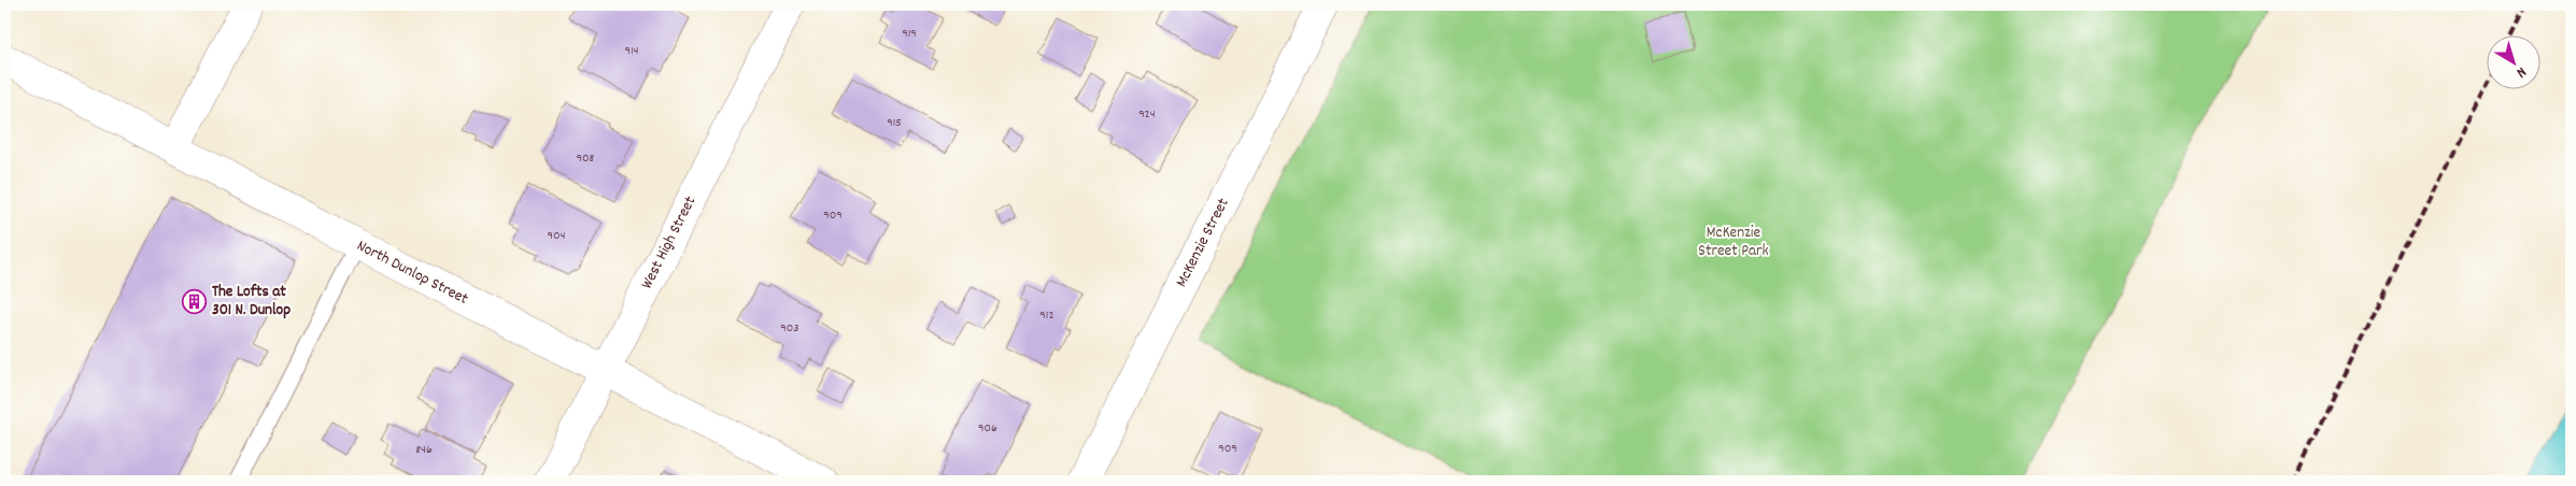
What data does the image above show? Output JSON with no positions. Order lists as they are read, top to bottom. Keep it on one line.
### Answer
{"streets":{"street":["West High Street","McKenzie Street","North Dunlop Street"]},"crossings":[["West High Street","North Dunlop Street"]],"parks":["McKenzie Street Park"],"places":{"building":["The Lofts at 301 N. Dunlop"]},"house_numbers":["919","914","924","915","908","909","904","912","903","906","909","846"],"north":"bottom right"}
